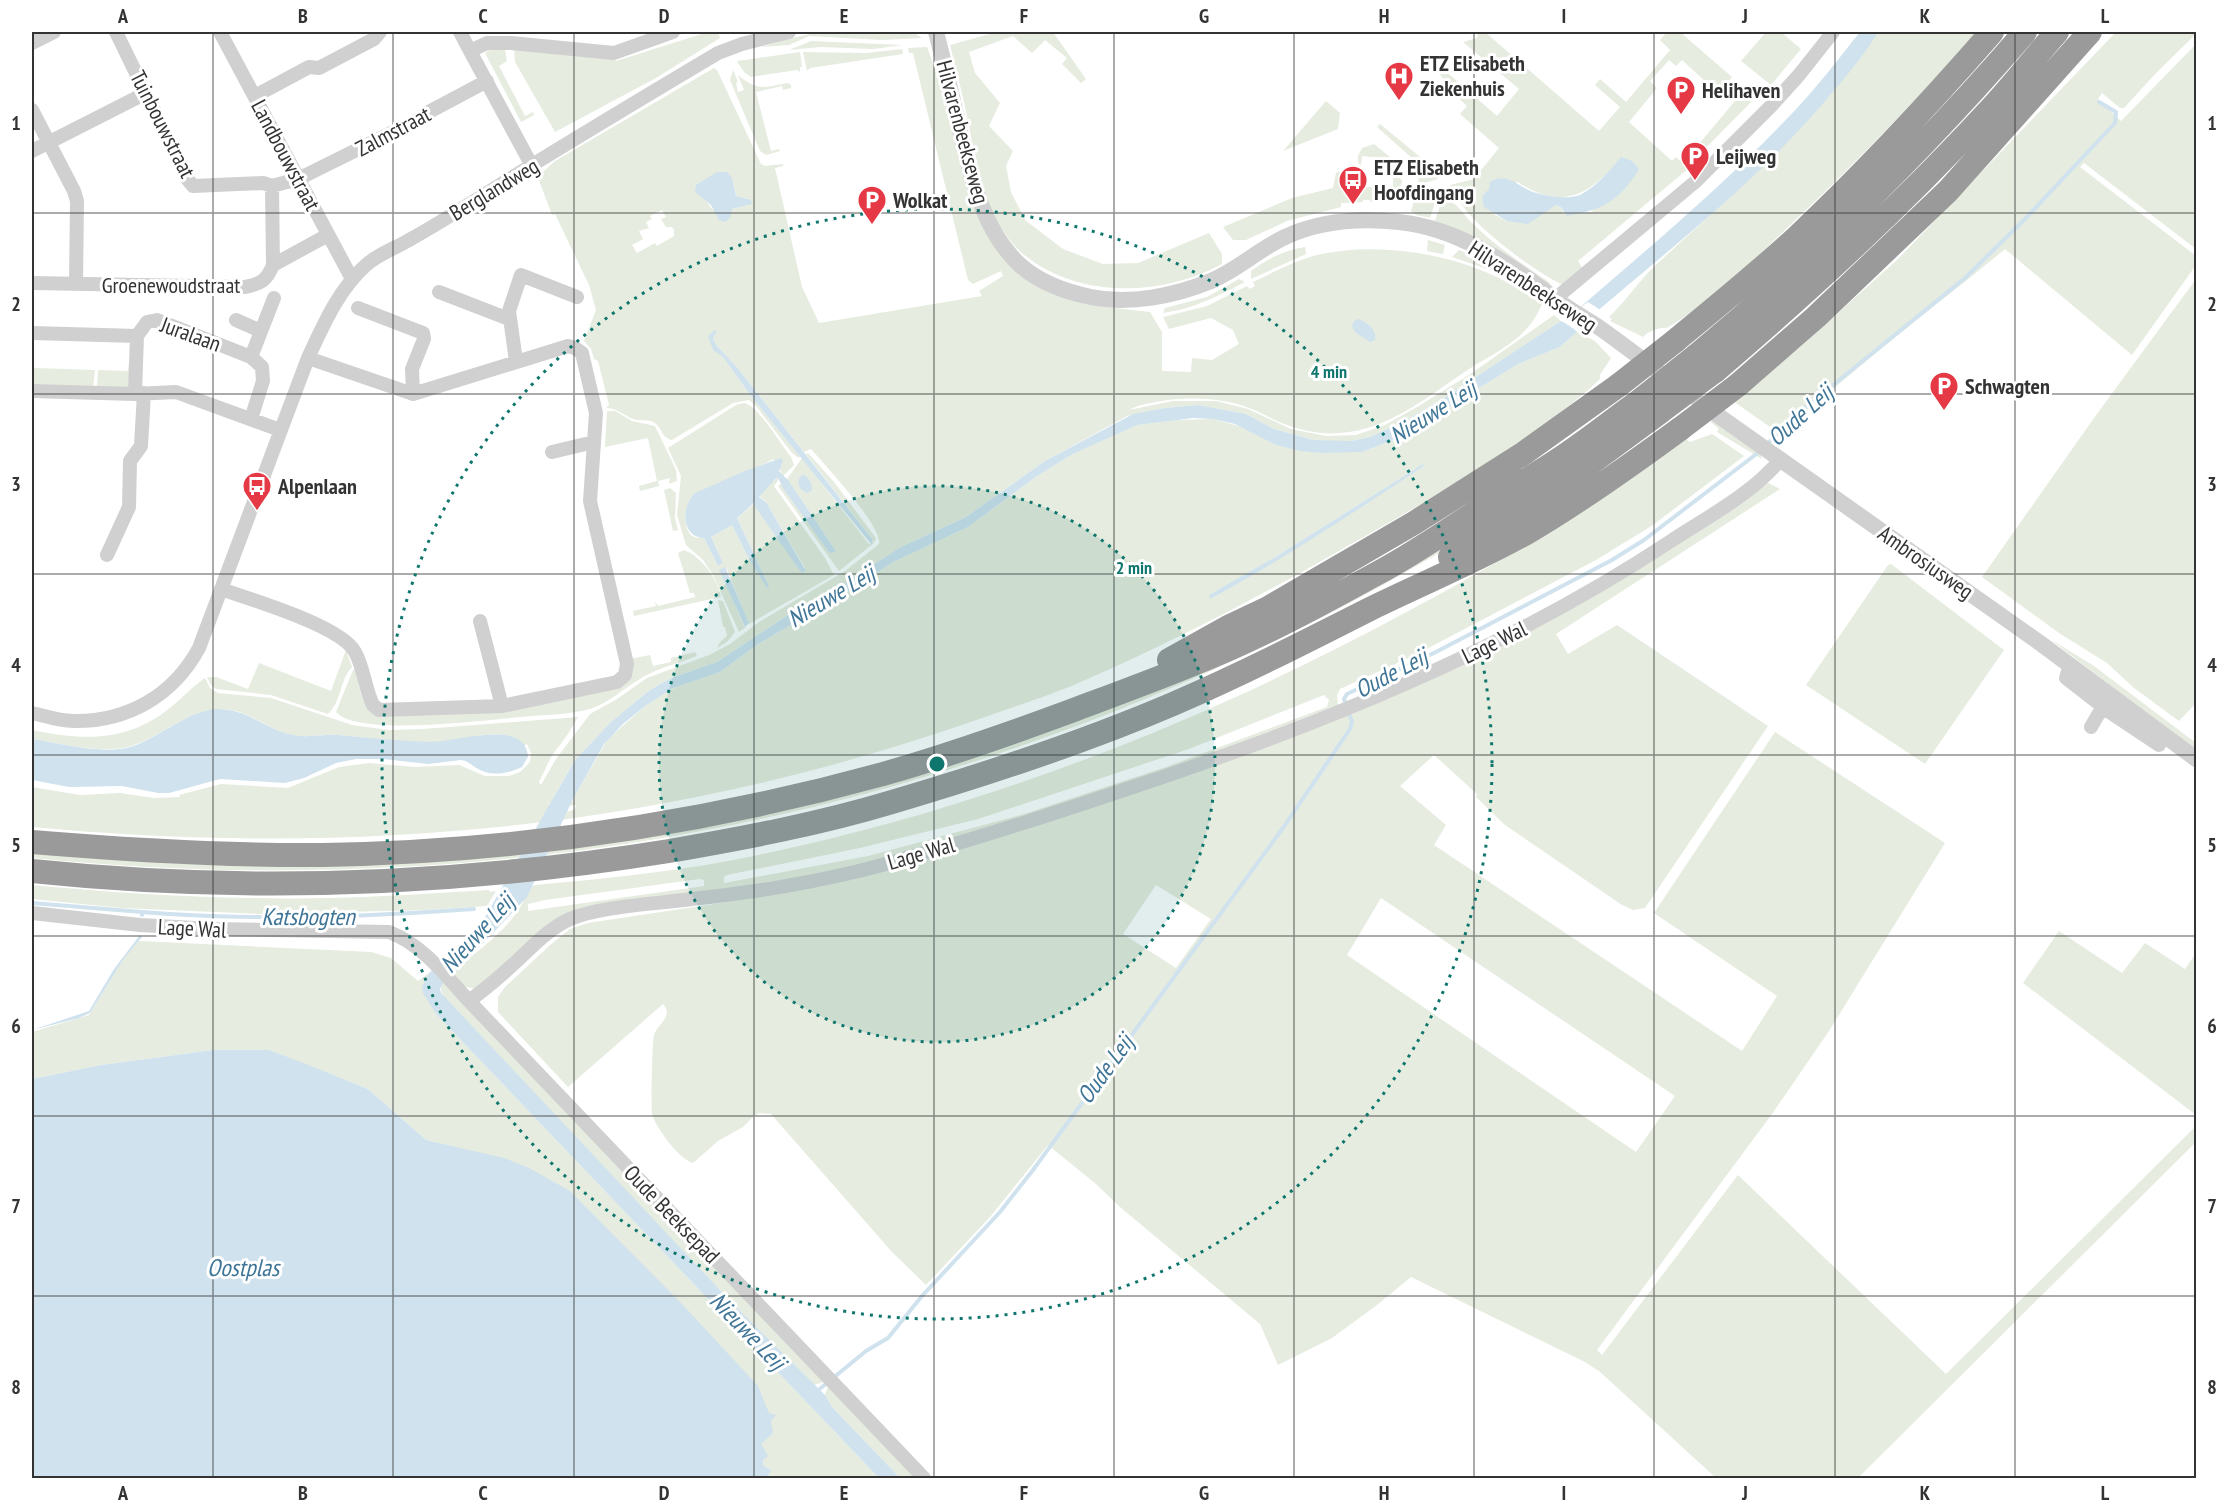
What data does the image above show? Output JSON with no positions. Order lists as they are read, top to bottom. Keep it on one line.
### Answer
{"streets":{"street":["Tuinbouwstraat","Zalmstraat","Hilvarenbeekseweg","Landbouwstraat","Berglandweg","Groenewoudstraat","Juralaan","Ambrosiusweg","Lage Wal","Oude Beeksepad"]},"crossings":[["Tuinbouwstraat","Zalmstraat"],["Tuinbouwstraat","Landbouwstraat"],["Zalmstraat","Landbouwstraat"],["Hilvarenbeekseweg","Ambrosiusweg"],["Hilvarenbeekseweg","Lage Wal"],["Landbouwstraat","Berglandweg"],["Landbouwstraat","Groenewoudstraat"],["Ambrosiusweg","Lage Wal"],["Lage Wal","Oude Beeksepad"]],"water":["Nieuwe Leij","Oude Leij","Katsbogten","Oostplas"],"places":{"hospital":["ETZ Elisabeth Ziekenhuis"],"parking":["Helihaven","Leijweg","Wolkat","Schwagten"],"bus stop":["ETZ Elisabeth Hoofdingang","Alpenlaan"]},"grid":{"columns":["A","B","C","D","E","F","G","H","I","J","K","L"],"rows":["1","2","3","4","5","6","7","8"]},"rings":["4 min","2 min"]}
